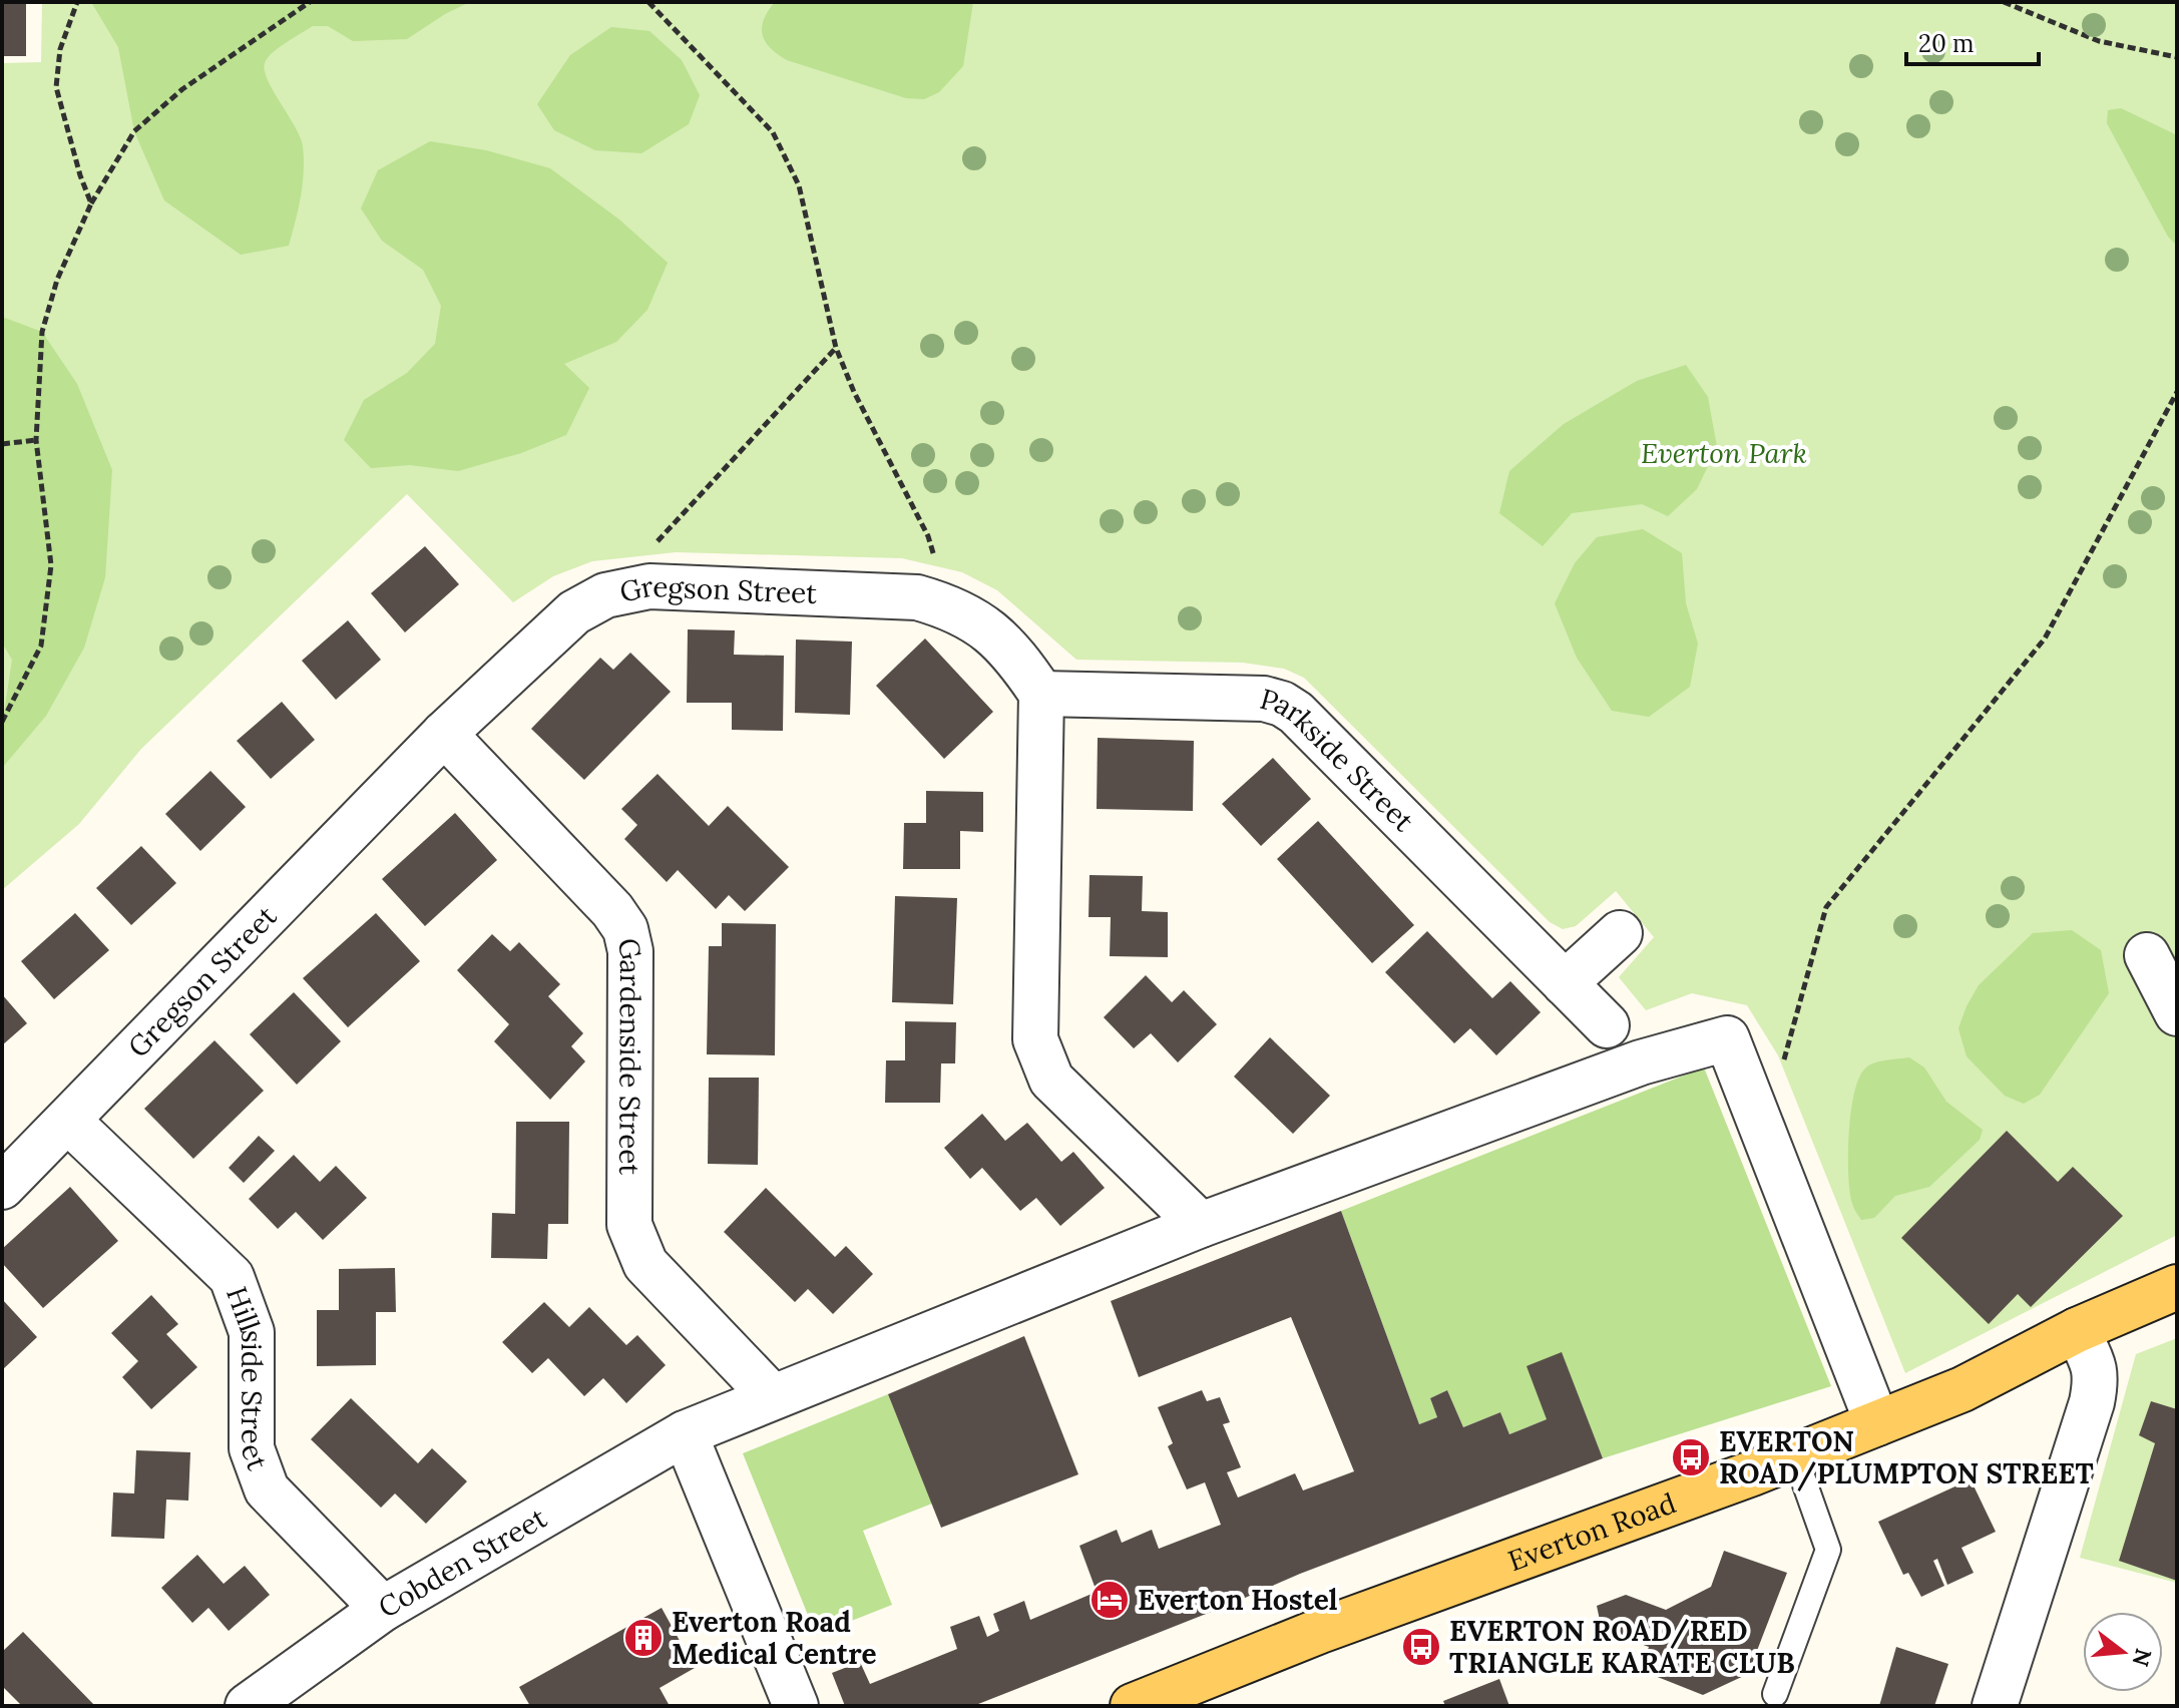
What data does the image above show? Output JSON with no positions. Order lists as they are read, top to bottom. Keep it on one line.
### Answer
{"streets":{"main road":["Everton Road"],"street":["Gregson Street","Parkside Street","Gardenside Street","Hillside Street","Cobden Street"]},"crossings":[["Gregson Street","Parkside Street"],["Gregson Street","Gardenside Street"],["Gregson Street","Hillside Street"],["Gardenside Street","Cobden Street"],["Hillside Street","Cobden Street"]],"parks":["Everton Park"],"places":{"bus stop":["EVERTON ROAD/PLUMPTON STREET","EVERTON ROAD/RED TRIANGLE KARATE CLUB"],"hotel":["Everton Hostel"],"building":["Everton Road Medical Centre"]},"scale_bar":"20 m","north":"right"}
